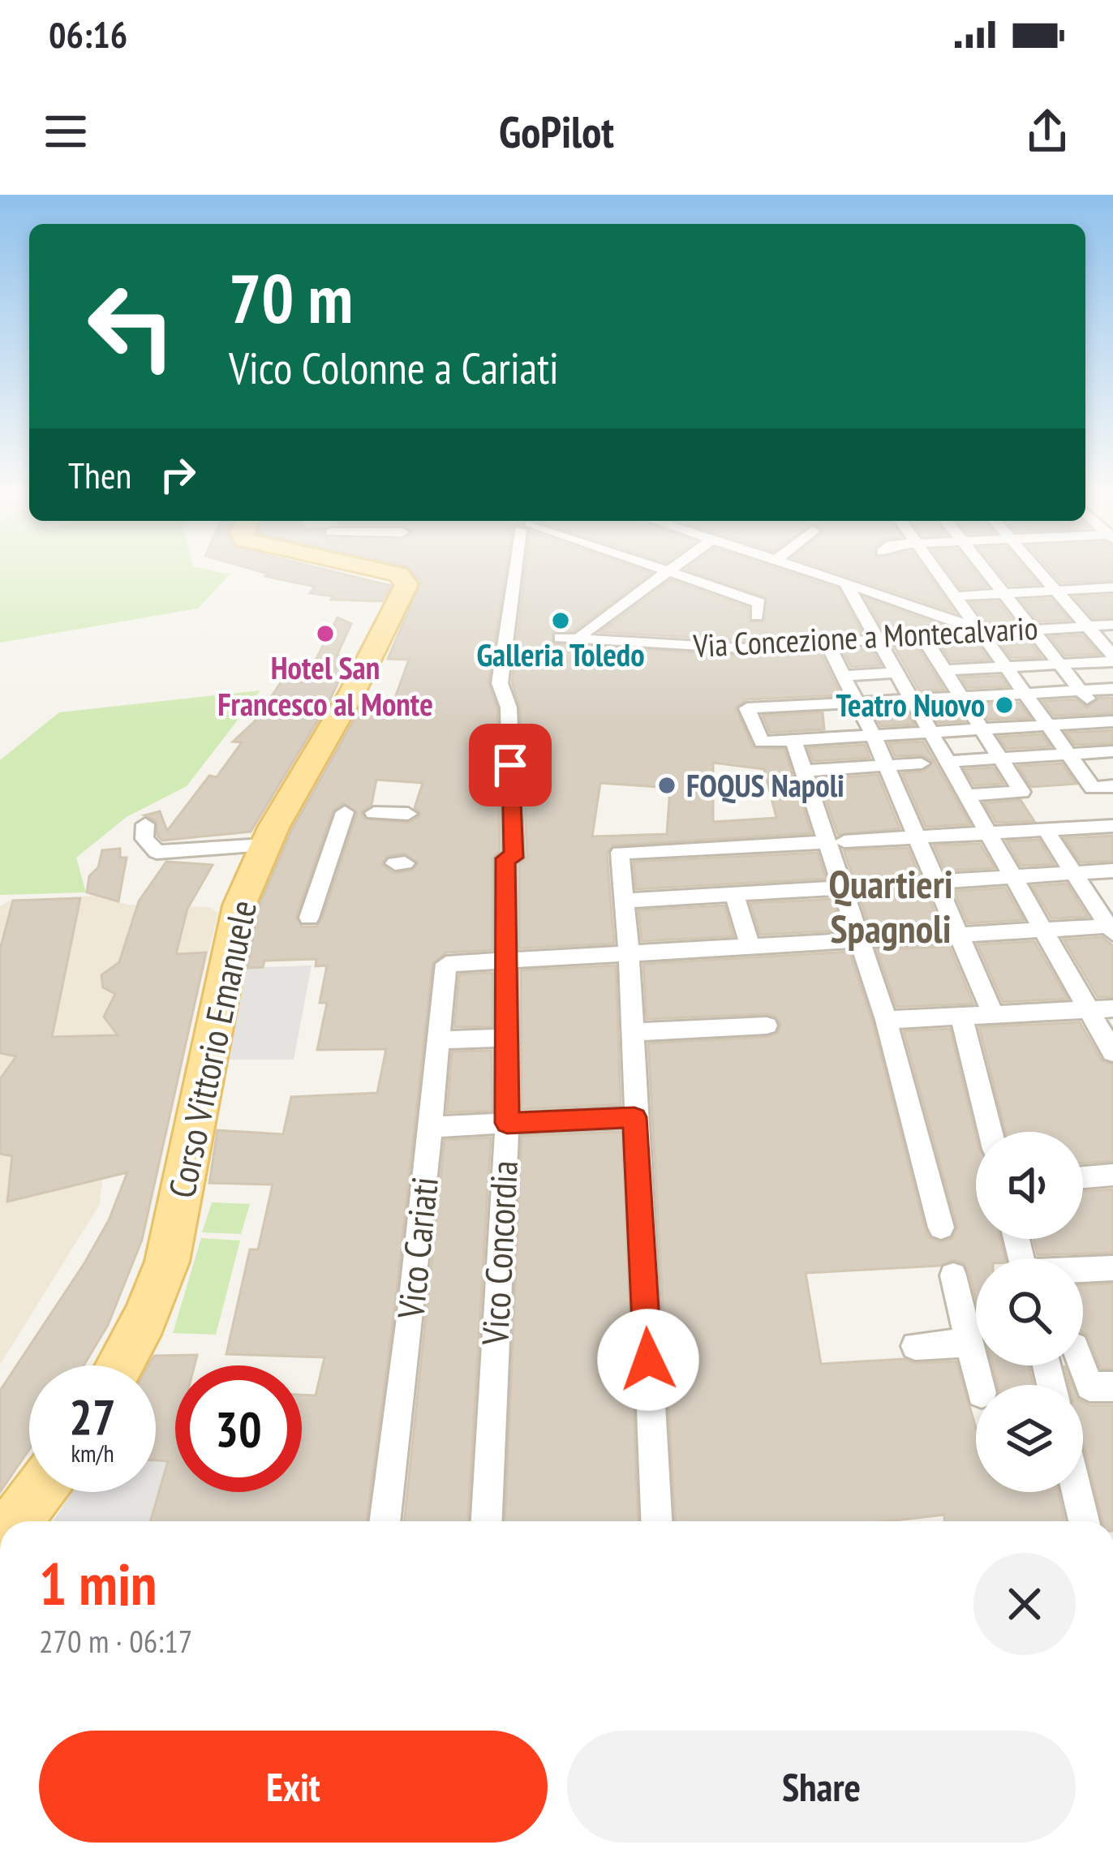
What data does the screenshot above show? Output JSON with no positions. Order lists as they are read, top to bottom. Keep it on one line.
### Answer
{"streets":{"main road":["Corso Vittorio Emanuele"],"street":["Via Concezione a Montecalvario","Vico Cariati","Vico Concordia"]},"crossings":[["Vico Cariati","Vico Concordia"]],"districts":["Quartieri Spagnoli"],"places":["Galleria Toledo","Hotel San Francesco al Monte","Teatro Nuovo","FOQUS Napoli"],"page":{"status":"06:16","header":"GoPilot","turn":["70 m","Vico Colonne a Cariati"],"then":"Then","speed":"27 km/h","limit":"30","heading":["1 min","270 m · 06:17"],"buttons":["Exit","Share"]}}
